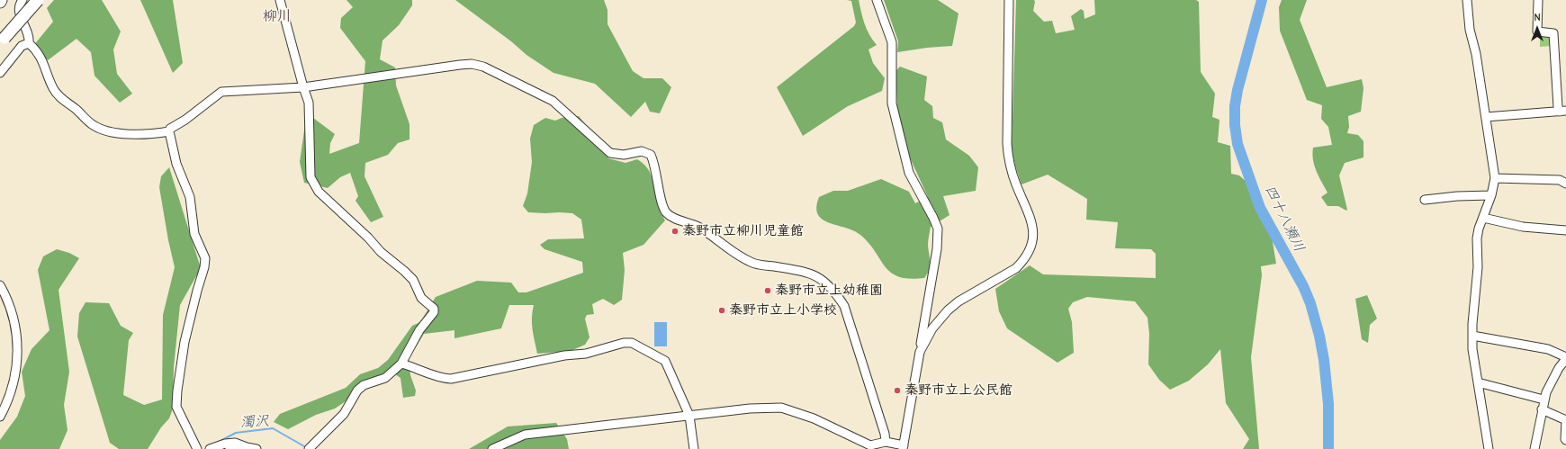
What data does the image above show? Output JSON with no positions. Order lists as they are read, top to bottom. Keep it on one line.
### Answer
{"districts":["柳川"],"water":["四十八瀬川","濁沢"],"places":["秦野市立柳川児童館","秦野市立上幼稚園","秦野市立上小学校","秦野市立上公民館"],"north":"top"}
